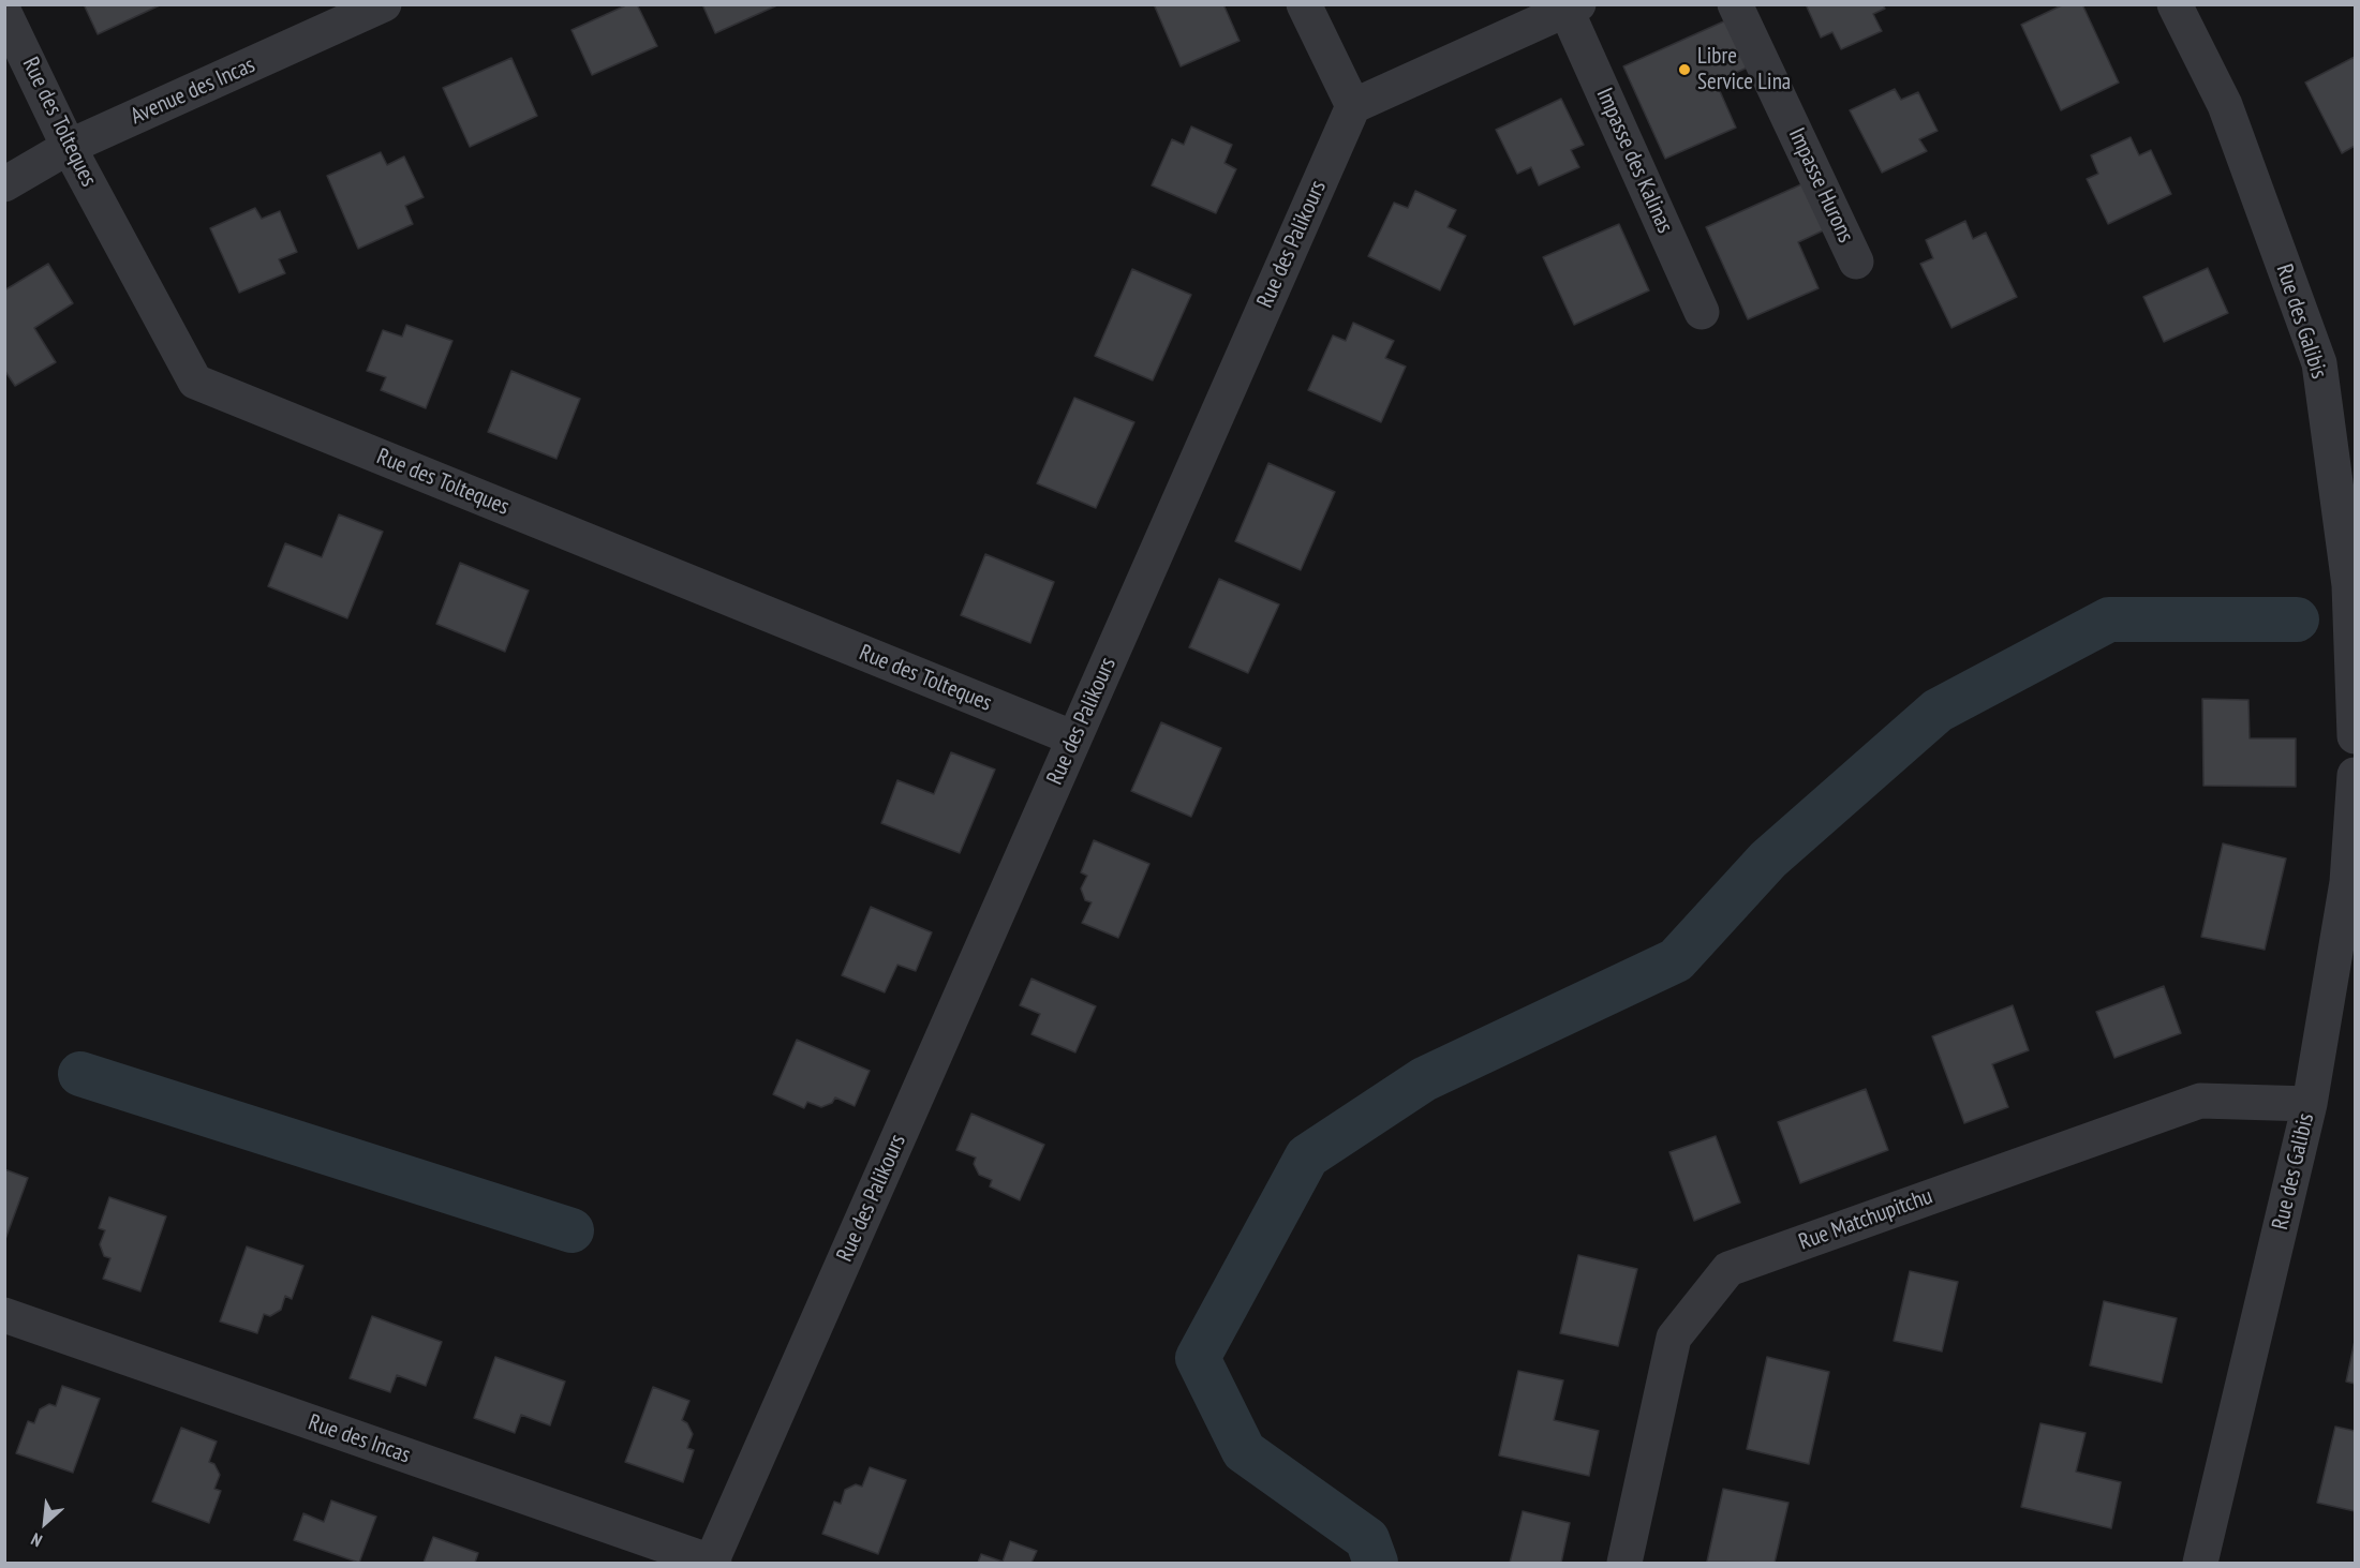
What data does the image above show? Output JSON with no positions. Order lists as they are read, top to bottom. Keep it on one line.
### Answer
{"streets":{"street":["Avenue des Incas","Rue des Tolteques","Impasse des Kalinas","Impasse Hurons","Rue des Palikours","Rue des Galibis","Rue Matchupitchu","Rue des Incas"]},"crossings":[["Avenue des Incas","Rue des Tolteques"],["Rue des Tolteques","Rue des Palikours"],["Rue des Palikours","Rue des Incas"],["Rue des Galibis","Rue Matchupitchu"]],"places":["Libre Service Lina"],"north":"bottom left"}
